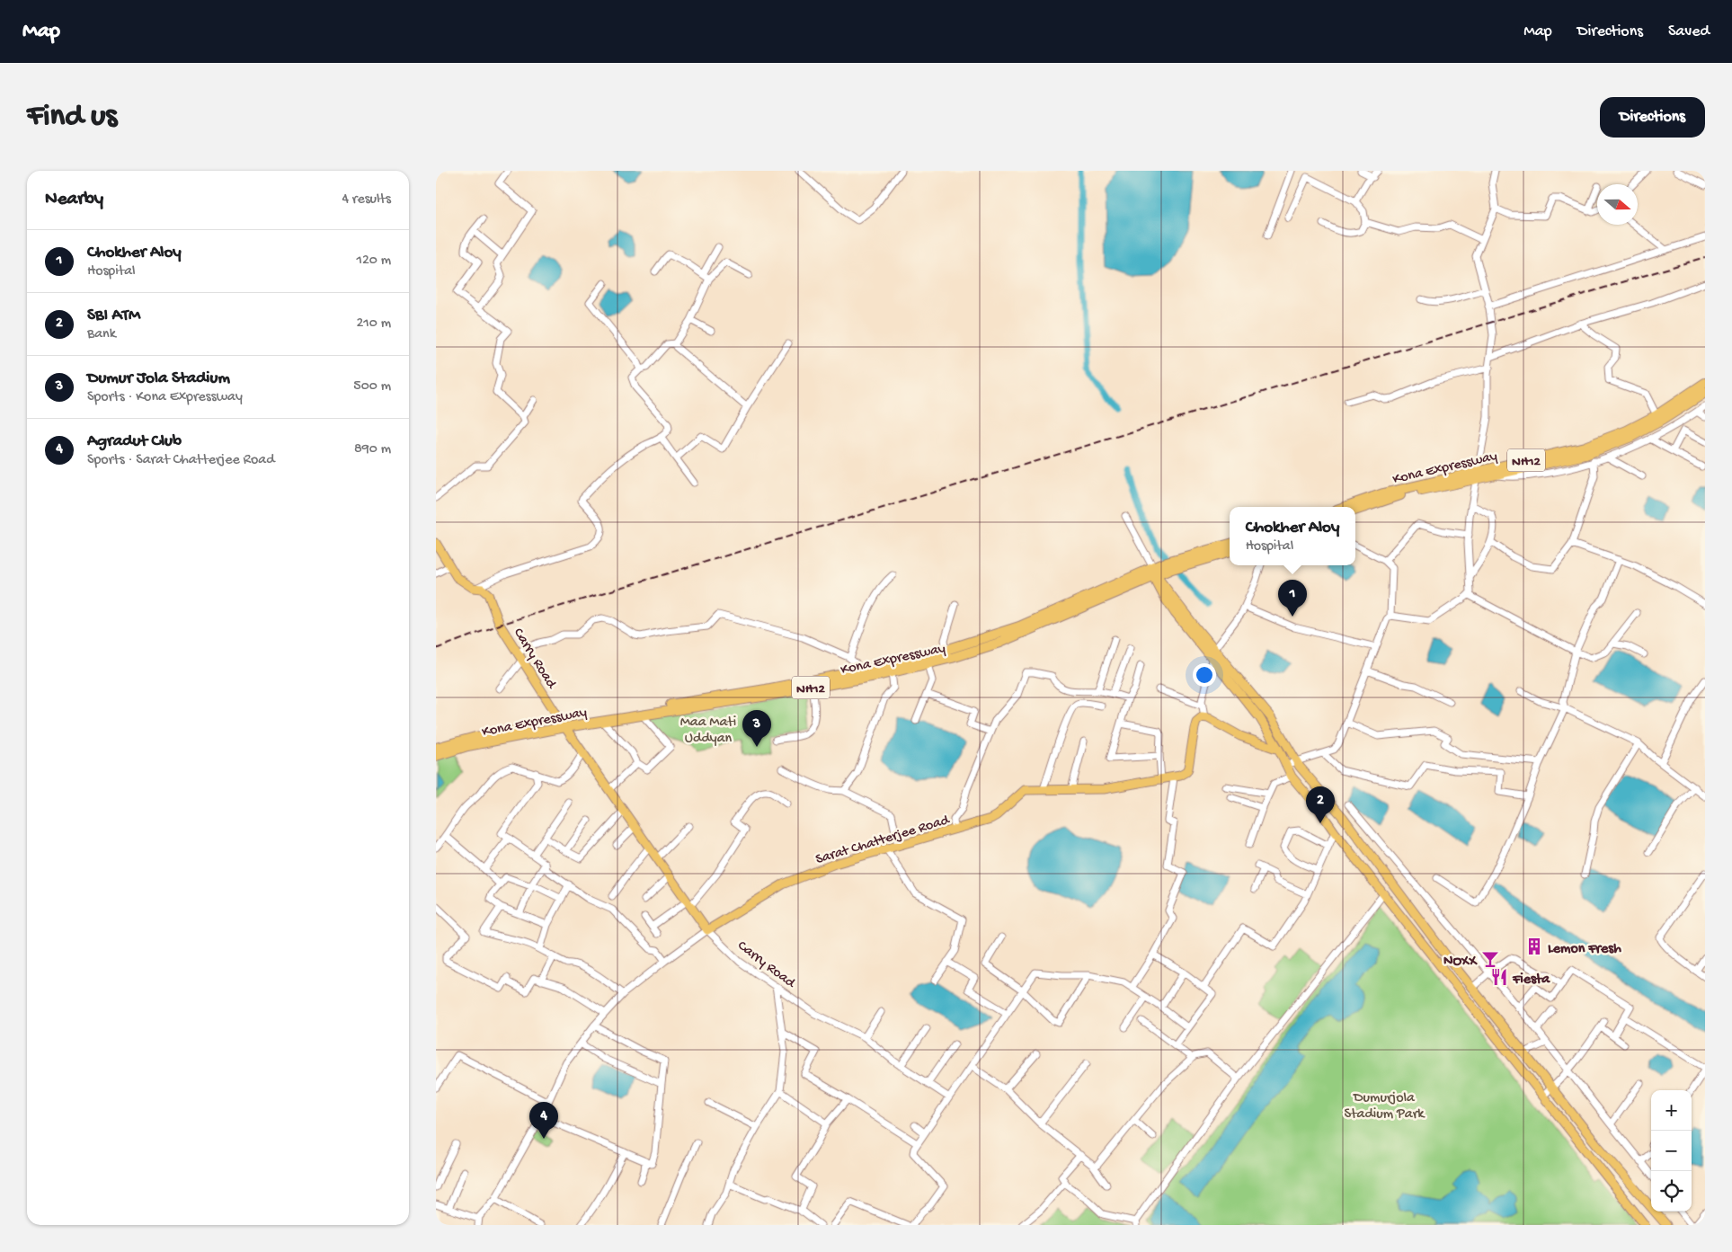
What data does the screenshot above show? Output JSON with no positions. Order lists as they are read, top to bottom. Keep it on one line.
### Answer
{"streets":{"highway":["NH12","Kona Expressway"],"main road":["Carry Road","Sarat Chatterjee Road"]},"crossings":[["Kona Expressway","Carry Road"],["Carry Road","Sarat Chatterjee Road"]],"parks":["Maa Mati Uddyan","Dumurjola Stadium Park"],"places":{"building":["Lemon Fresh"],"bar":["NOXX"],"restaurant":["Fiesta"]},"north":"right","page":{"header":"Map","nav":["Map","Directions","Saved"],"buttons":"Directions","title":"Find us","heading":["Nearby","4 results"],"list":[{"mark":"1","name":"Chokher Aloy","note":"Hospital","value":"120 m"},{"mark":"2","name":"SBI ATM","note":"Bank","value":"210 m"},{"mark":"3","name":"Dumur Jola Stadium","note":"Sports · Kona Expressway","value":"500 m"},{"mark":"4","name":"Agradut Club","note":"Sports · Sarat Chatterjee Road","value":"890 m"}],"popup":["Chokher Aloy","Hospital"],"pins":["1","3","2","4"],"map_buttons":["+","−"]}}
